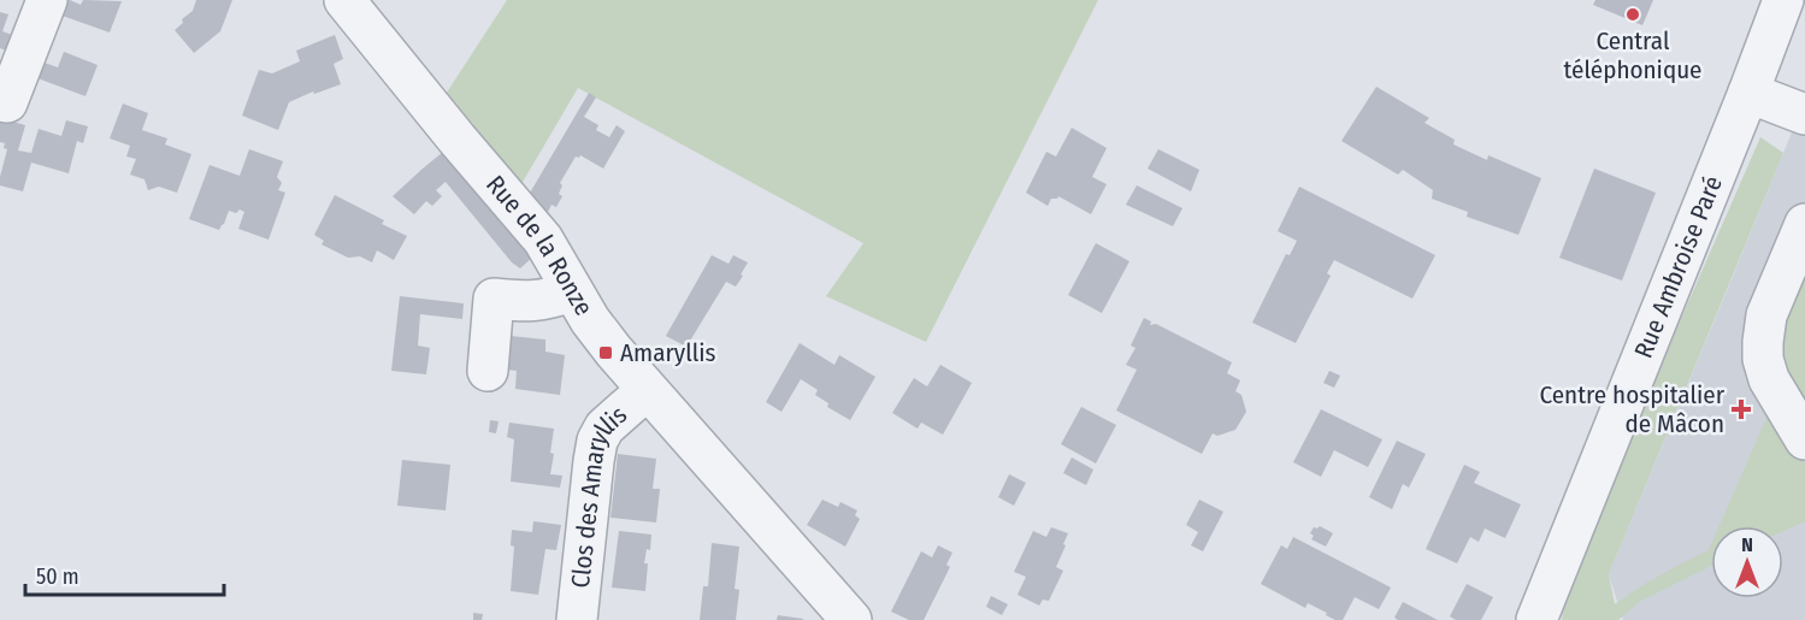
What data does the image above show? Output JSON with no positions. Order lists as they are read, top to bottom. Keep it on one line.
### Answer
{"streets":{"street":["Rue de la Ronze","Rue Ambroise Paré","Clos des Amaryllis"]},"crossings":[["Rue de la Ronze","Clos des Amaryllis"]],"places":{"other":["Central téléphonique"],"transit":["Amaryllis"],"health":["Centre hospitalier de Mâcon"]},"scale_bar":"50 m","north":"top"}
